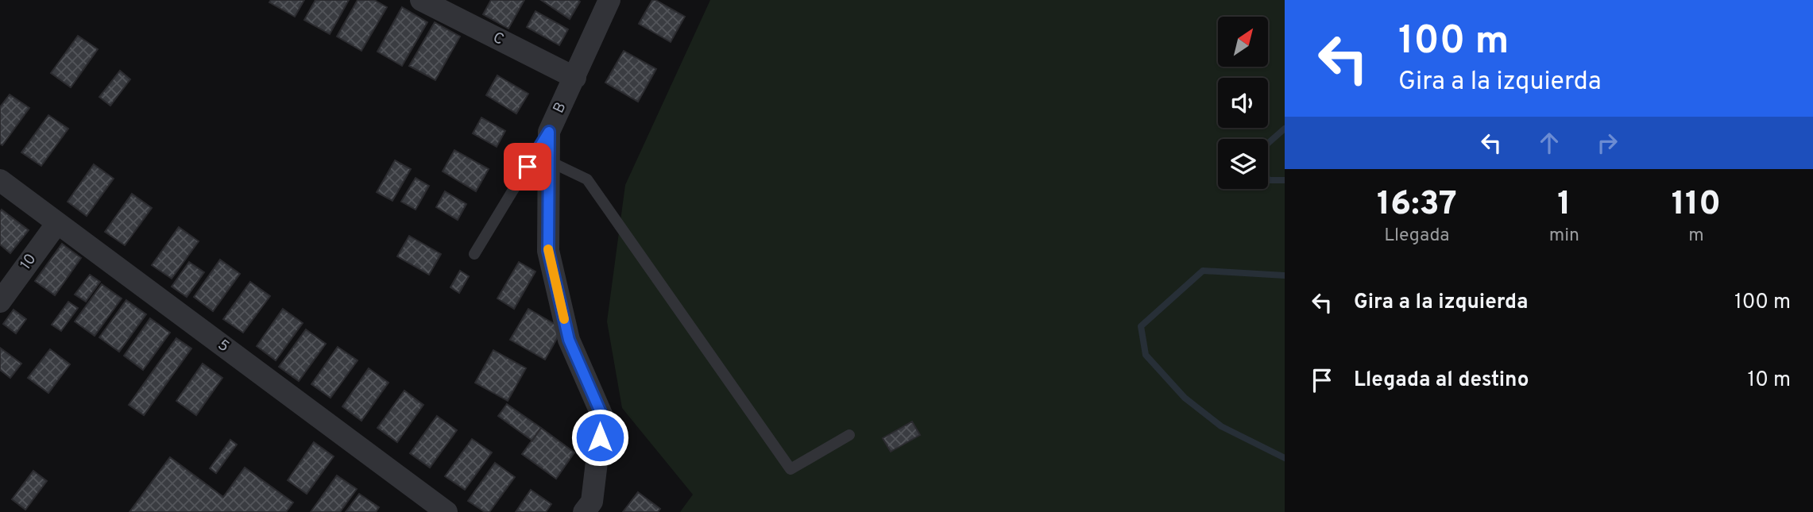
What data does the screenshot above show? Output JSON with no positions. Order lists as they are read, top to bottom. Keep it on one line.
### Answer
{"streets":{"street":["C","B","10","5"]},"crossings":[["C","B"],["10","5"]],"north":"top right","page":{"turn":["100 m","Gira a la izquierda"],"eta":["16:37","Llegada","1","min","110","m"],"list":[{"name":"Gira a la izquierda","value":"100 m"},{"name":"Llegada al destino","value":"10 m"}]}}
